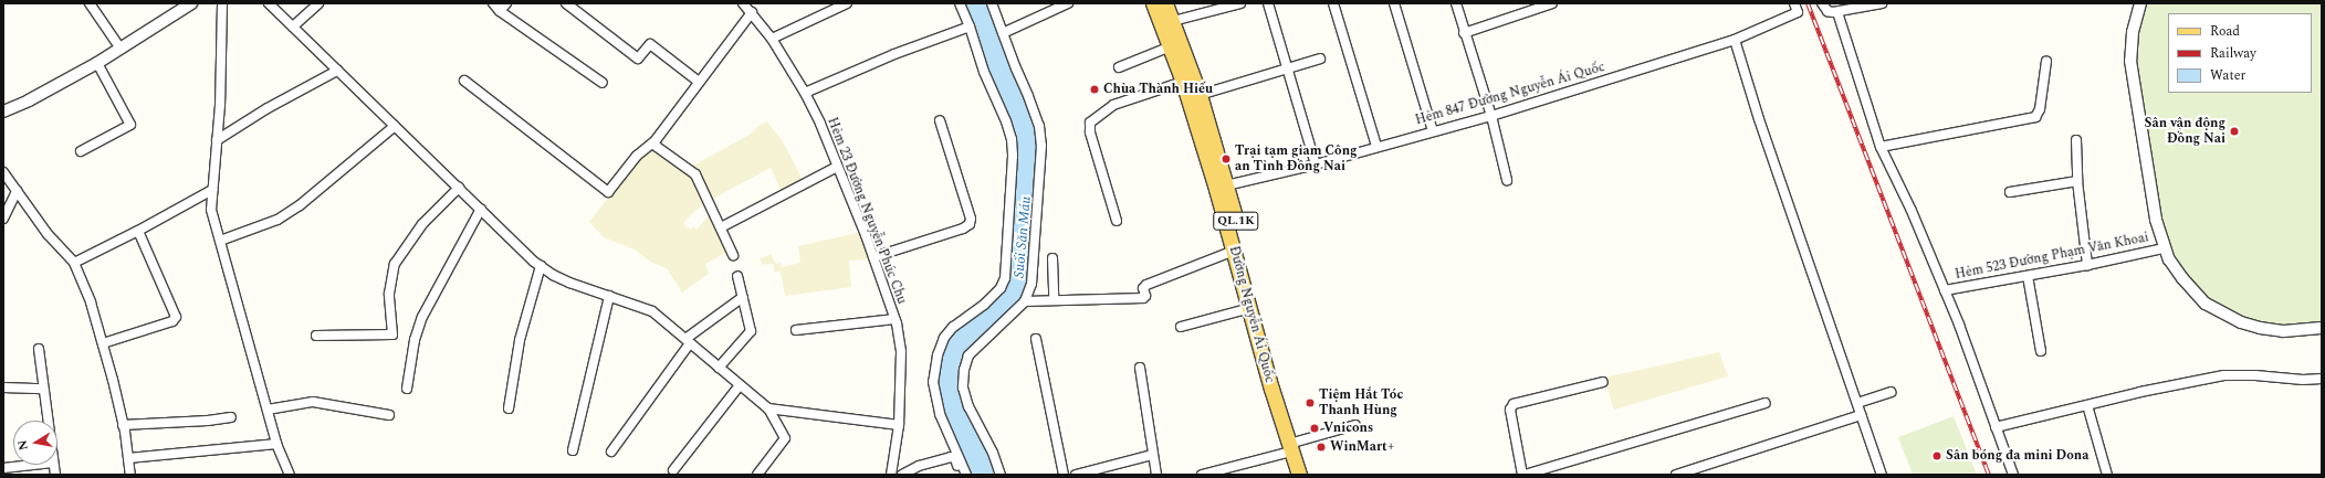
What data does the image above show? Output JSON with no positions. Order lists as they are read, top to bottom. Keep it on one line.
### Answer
{"streets":{"main road":["QL.1K","Đường Nguyễn Ái Quốc"],"street":["Hẻm 847 Đường Nguyễn Ái Quốc","Hẻm 23 Đường Nguyễn Phúc Chu","Hẻm 523 Đường Phạm Văn Khoai"]},"crossings":[["Hẻm 847 Đường Nguyễn Ái Quốc","Đường Nguyễn Ái Quốc"]],"water":["Suối Săn Máu"],"places":["Chùa Thành Hiếu","Sân vận động Đồng Nai","Trại tạm giam Công an Tỉnh Đồng Nai","Tiệm Hắt Tóc Thanh Hùng","Vnicons","WinMart+","Sân bóng đa mini Dona"],"legend":["Road","Railway","Water"],"north":"left"}
